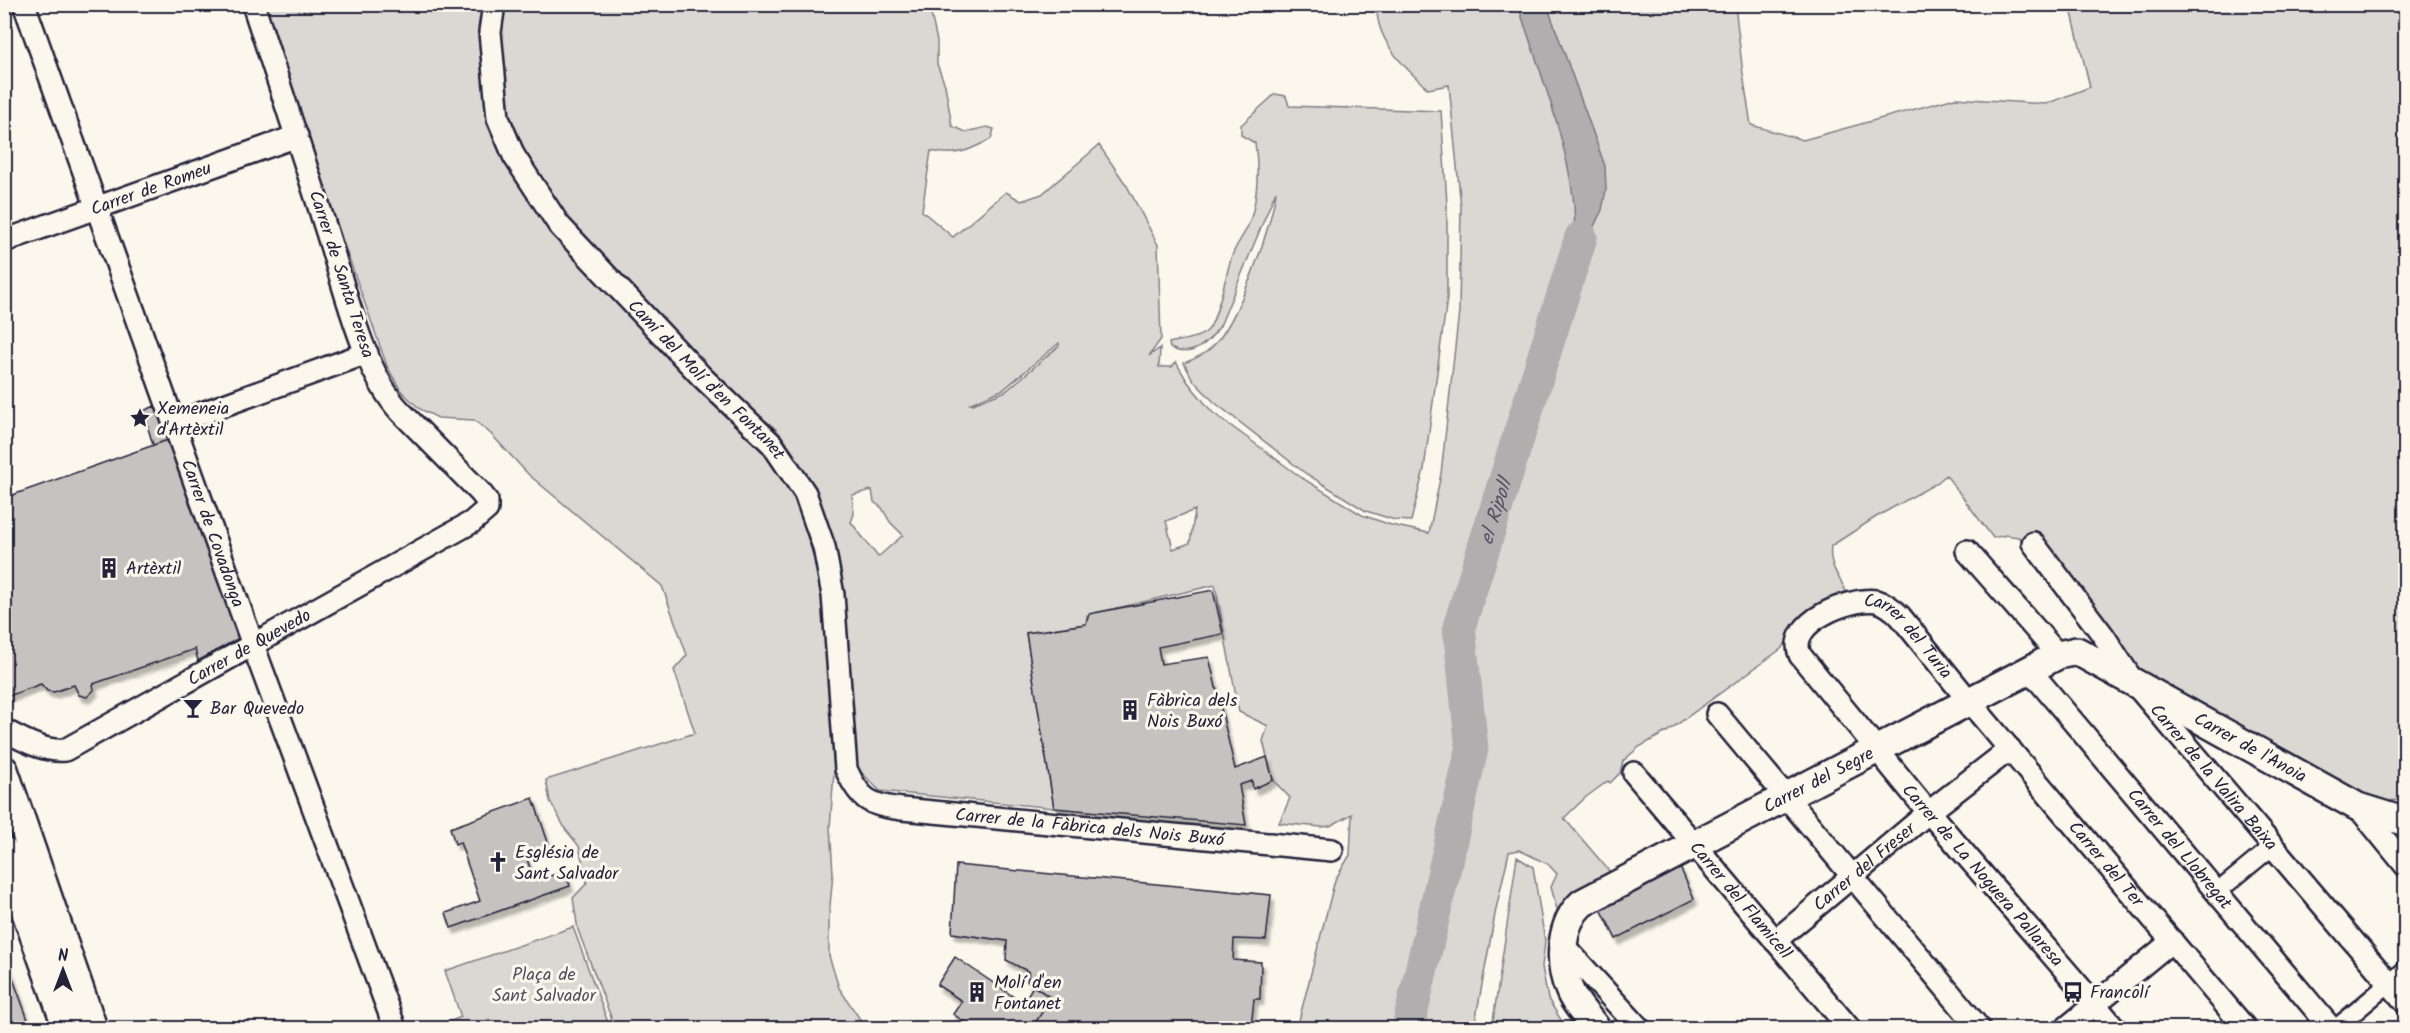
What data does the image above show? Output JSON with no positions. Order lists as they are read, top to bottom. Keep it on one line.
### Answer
{"streets":{"street":["Carrer de Romeu","Carrer de Santa Teresa","Camí del Molí d'en Fontanet","Carrer de Covadonga","Carrer del Turia","Carrer de Quevedo","Carrer de l'Anoia","Carrer de la Valira Baixa","Carrer del Segre","Carrer de la Fàbrica dels Nois Buxó","Carrer del Llobregat","Carrer del Ter","Carrer del Freser","Carrer de La Noguera Pallaresa","Carrer del Flamicell"]},"crossings":[["Carrer de Romeu","Carrer de Santa Teresa"],["Carrer de Romeu","Carrer de Covadonga"],["Carrer de Santa Teresa","Carrer de Quevedo"],["Camí del Molí d'en Fontanet","Carrer de la Fàbrica dels Nois Buxó"],["Carrer de Covadonga","Carrer de Quevedo"],["Carrer del Turia","Carrer del Segre"],["Carrer del Turia","Carrer del Ter"],["Carrer del Turia","Carrer de La Noguera Pallaresa"],["Carrer de l'Anoia","Carrer de la Valira Baixa"],["Carrer de l'Anoia","Carrer del Segre"],["Carrer del Segre","Carrer del Llobregat"],["Carrer del Segre","Carrer del Ter"],["Carrer del Segre","Carrer de La Noguera Pallaresa"],["Carrer del Segre","Carrer del Flamicell"],["Carrer del Ter","Carrer del Freser"],["Carrer del Freser","Carrer de La Noguera Pallaresa"],["Carrer del Freser","Carrer del Flamicell"]],"water":["el Ripoll"],"parks":["Plaça de Sant Salvador"],"places":{"place":["Xemeneia d'Artèxtil"],"building":["Artèxtil","Fàbrica dels Nois Buxó","Molí d'en Fontanet"],"bar":["Bar Quevedo"],"church":["Església de Sant Salvador"],"bus stop":["Francolí"]},"north":"top"}
